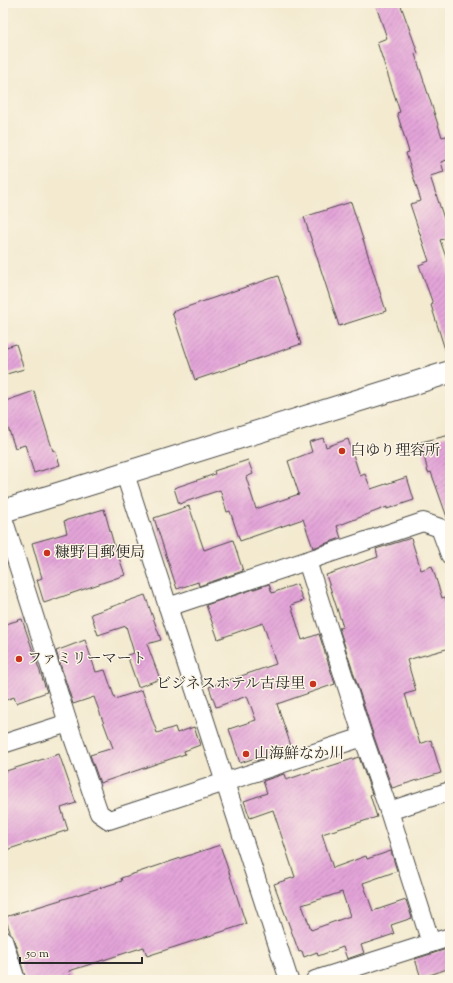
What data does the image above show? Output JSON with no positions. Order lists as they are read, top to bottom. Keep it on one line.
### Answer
{"places":["白ゆり理容所","糠野目郵便局","ファミリーマート","ビジネスホテル古母里","山海鮮なか川"],"scale_bar":"50 m"}
